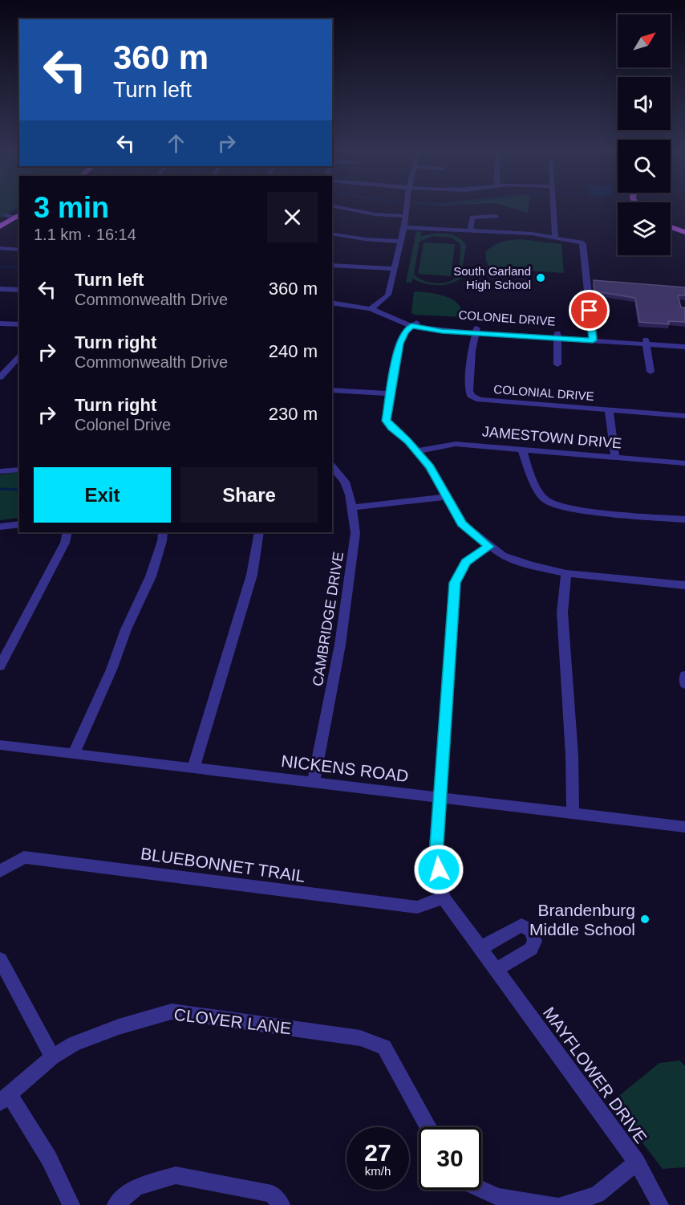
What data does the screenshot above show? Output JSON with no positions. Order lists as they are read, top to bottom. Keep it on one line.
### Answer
{"streets":{"street":["COLONEL DRIVE","COLONIAL DRIVE","JAMESTOWN DRIVE","CAMBRIDGE DRIVE","NICKENS ROAD","BLUEBONNET TRAIL","CLOVER LANE","MAYFLOWER DRIVE"]},"crossings":[["COLONEL DRIVE","COLONIAL DRIVE"],["CAMBRIDGE DRIVE","NICKENS ROAD"],["NICKENS ROAD","MAYFLOWER DRIVE"],["BLUEBONNET TRAIL","MAYFLOWER DRIVE"]],"places":["South Garland High School","Brandenburg Middle School"],"north":"top right","page":{"turn":["360 m","Turn left"],"heading":["3 min","1.1 km · 16:14"],"list":[{"name":"Turn left","note":"Commonwealth Drive","value":"360 m"},{"name":"Turn right","note":"Commonwealth Drive","value":"240 m"},{"name":"Turn right","note":"Colonel Drive","value":"230 m"}],"buttons":["Exit","Share"],"speed":"27 km/h","limit":"30"}}
